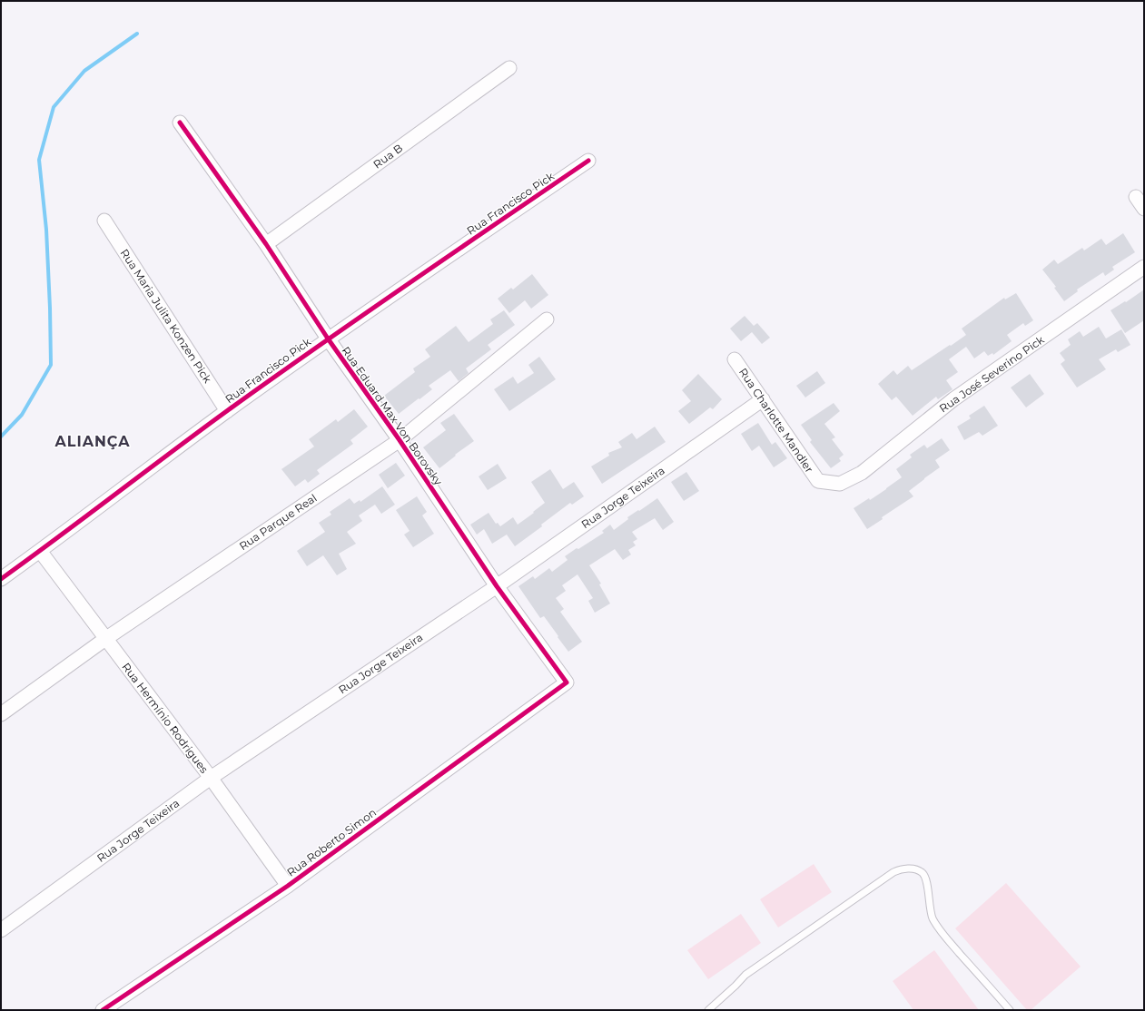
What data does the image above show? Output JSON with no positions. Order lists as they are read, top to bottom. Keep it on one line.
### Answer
{"streets":{"street":["Rua B","Rua Francisco Pick","Rua Maria Julita Konzen Pick","Rua José Severino Pick","Rua Eduard Max Von Borovsky","Rua Charlotte Mandler","Rua Jorge Teixeira","Rua Parque Real","Rua Hermínio Rodrigues","Rua Roberto Simon"]},"crossings":[["Rua B","Rua Eduard Max Von Borovsky"],["Rua Francisco Pick","Rua Maria Julita Konzen Pick"],["Rua Francisco Pick","Rua Eduard Max Von Borovsky"],["Rua Francisco Pick","Rua Hermínio Rodrigues"],["Rua José Severino Pick","Rua Charlotte Mandler"],["Rua Eduard Max Von Borovsky","Rua Jorge Teixeira"],["Rua Eduard Max Von Borovsky","Rua Parque Real"],["Rua Eduard Max Von Borovsky","Rua Roberto Simon"],["Rua Charlotte Mandler","Rua Jorge Teixeira"],["Rua Jorge Teixeira","Rua Hermínio Rodrigues"],["Rua Parque Real","Rua Hermínio Rodrigues"],["Rua Hermínio Rodrigues","Rua Roberto Simon"]],"districts":["ALIANÇA"]}
